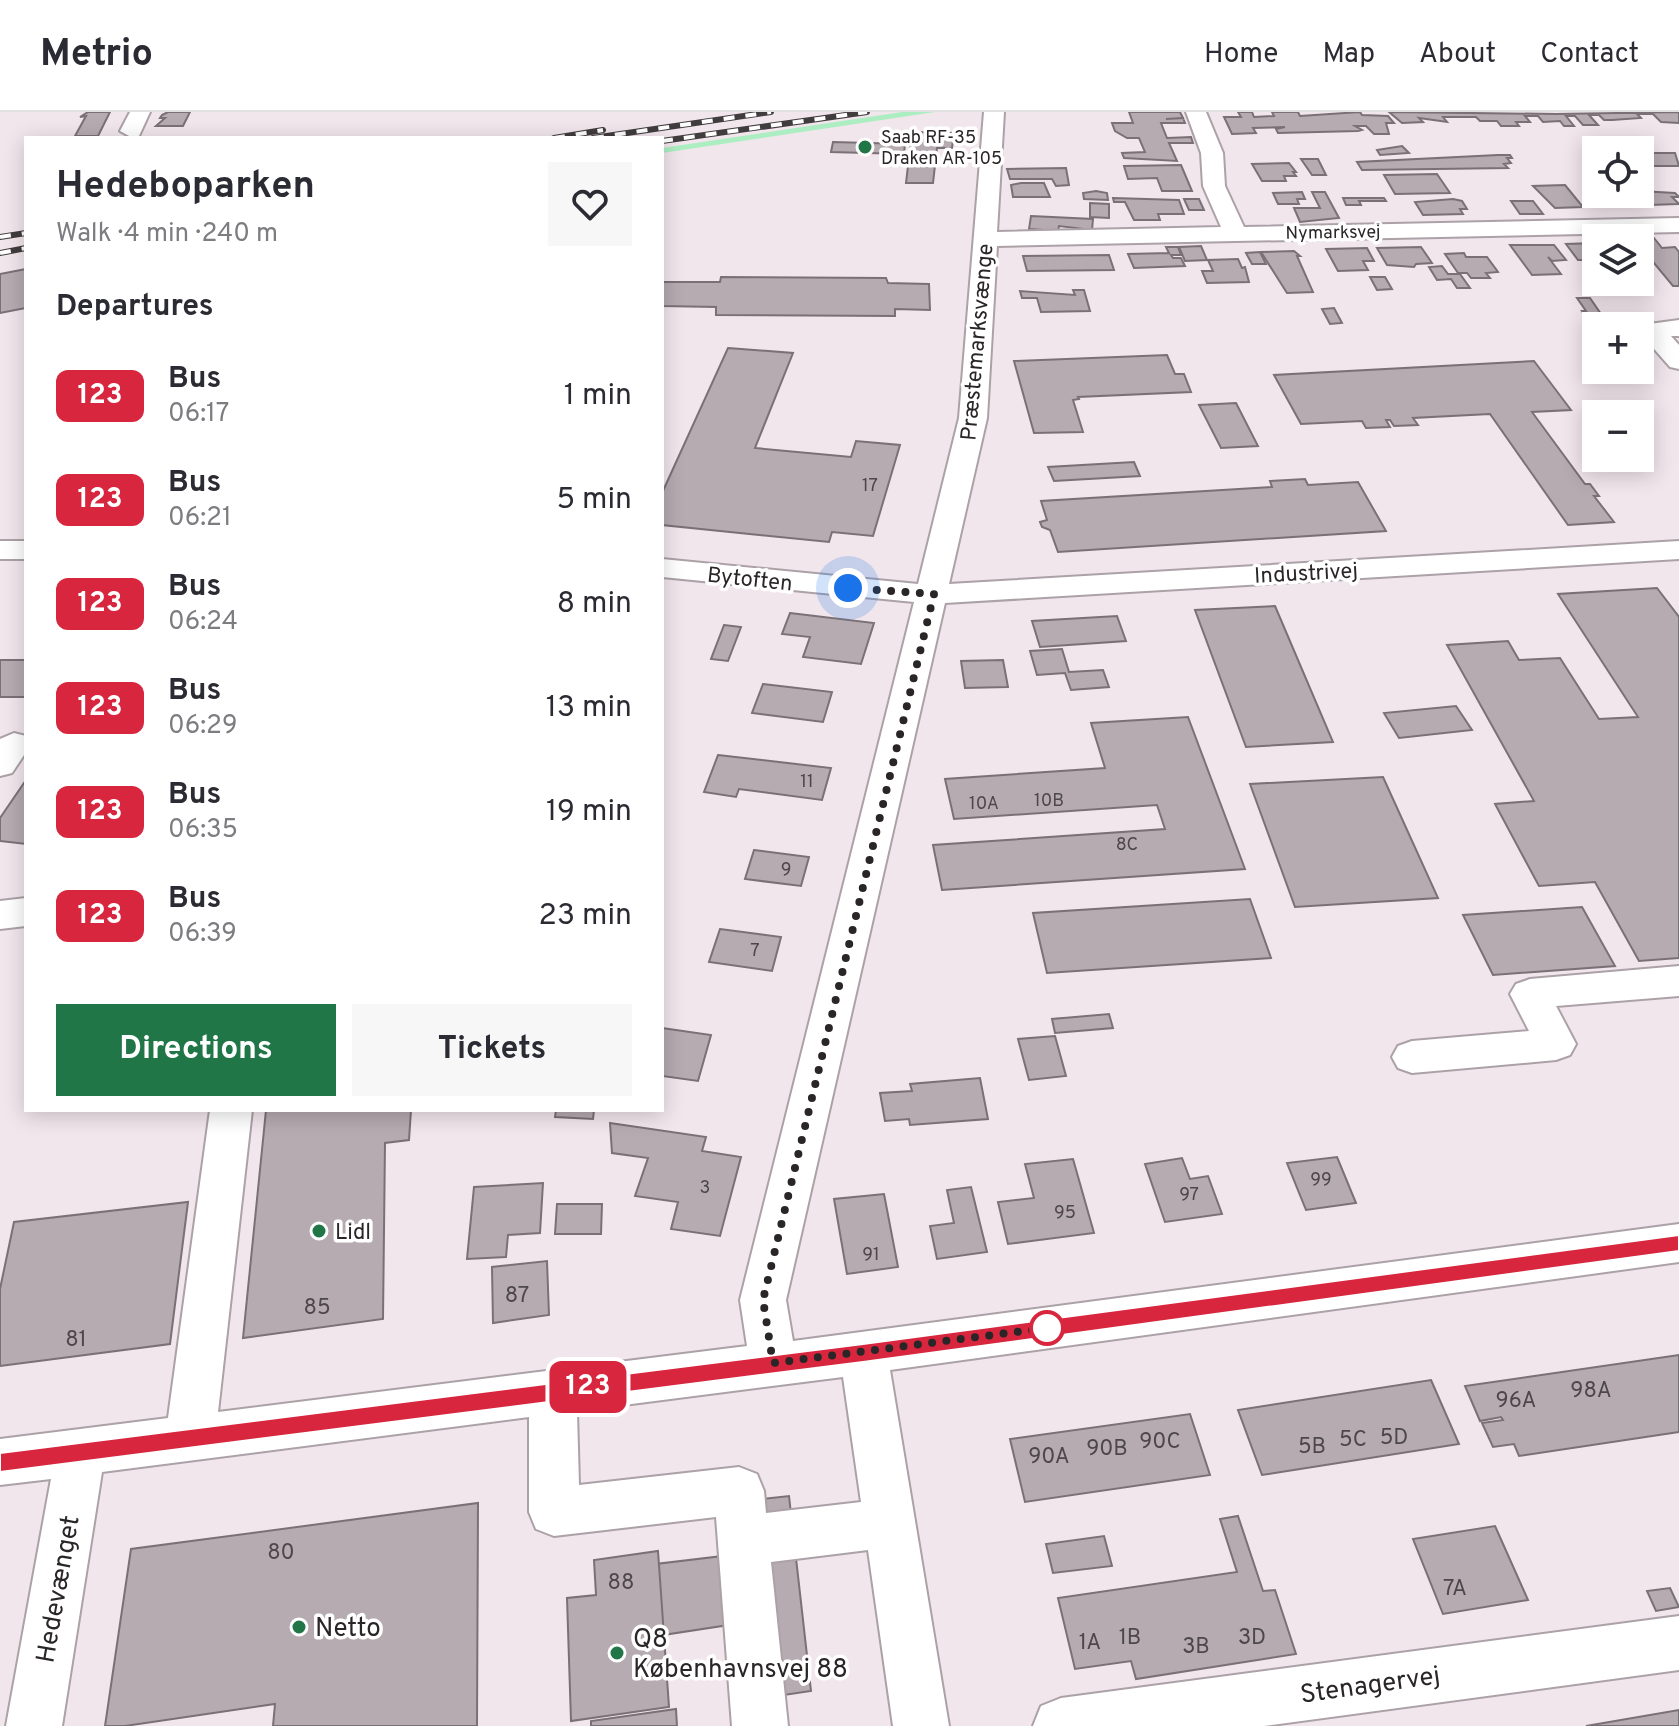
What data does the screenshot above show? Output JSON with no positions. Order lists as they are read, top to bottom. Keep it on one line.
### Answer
{"streets":{"street":["Nymarksvej","Præstemarksvænge","Industrivej","Bytoften","Hedevænget","Stenagervej"]},"crossings":[["Nymarksvej","Præstemarksvænge"],["Præstemarksvænge","Industrivej"],["Præstemarksvænge","Bytoften"],["Industrivej","Bytoften"]],"places":["Saab RF-35 Draken AR-105","Lidl","Netto","Q8 Københavnsvej 88"],"lines":["bus line 123"],"house_numbers":["17","11","10B","10A","8C","9","7","99","3","97","95","91","87","85","81","98A","96A","5D","5C","90C","5B","90B","90A","80","88","7A","1B","3D","1A","3B"],"page":{"header":"Metrio","nav":["Home","Map","About","Contact"],"on_map":"123","map_buttons":["+","−"],"heading":[["Hedeboparken","Walk · 4 min · 240 m"],"Departures"],"list":[{"mark":"123","name":"Bus","note":"06:17","value":"1 min"},{"mark":"123","name":"Bus","note":"06:21","value":"5 min"},{"mark":"123","name":"Bus","note":"06:24","value":"8 min"},{"mark":"123","name":"Bus","note":"06:29","value":"13 min"},{"mark":"123","name":"Bus","note":"06:35","value":"19 min"},{"mark":"123","name":"Bus","note":"06:39","value":"23 min"}],"buttons":["Directions","Tickets"]}}
